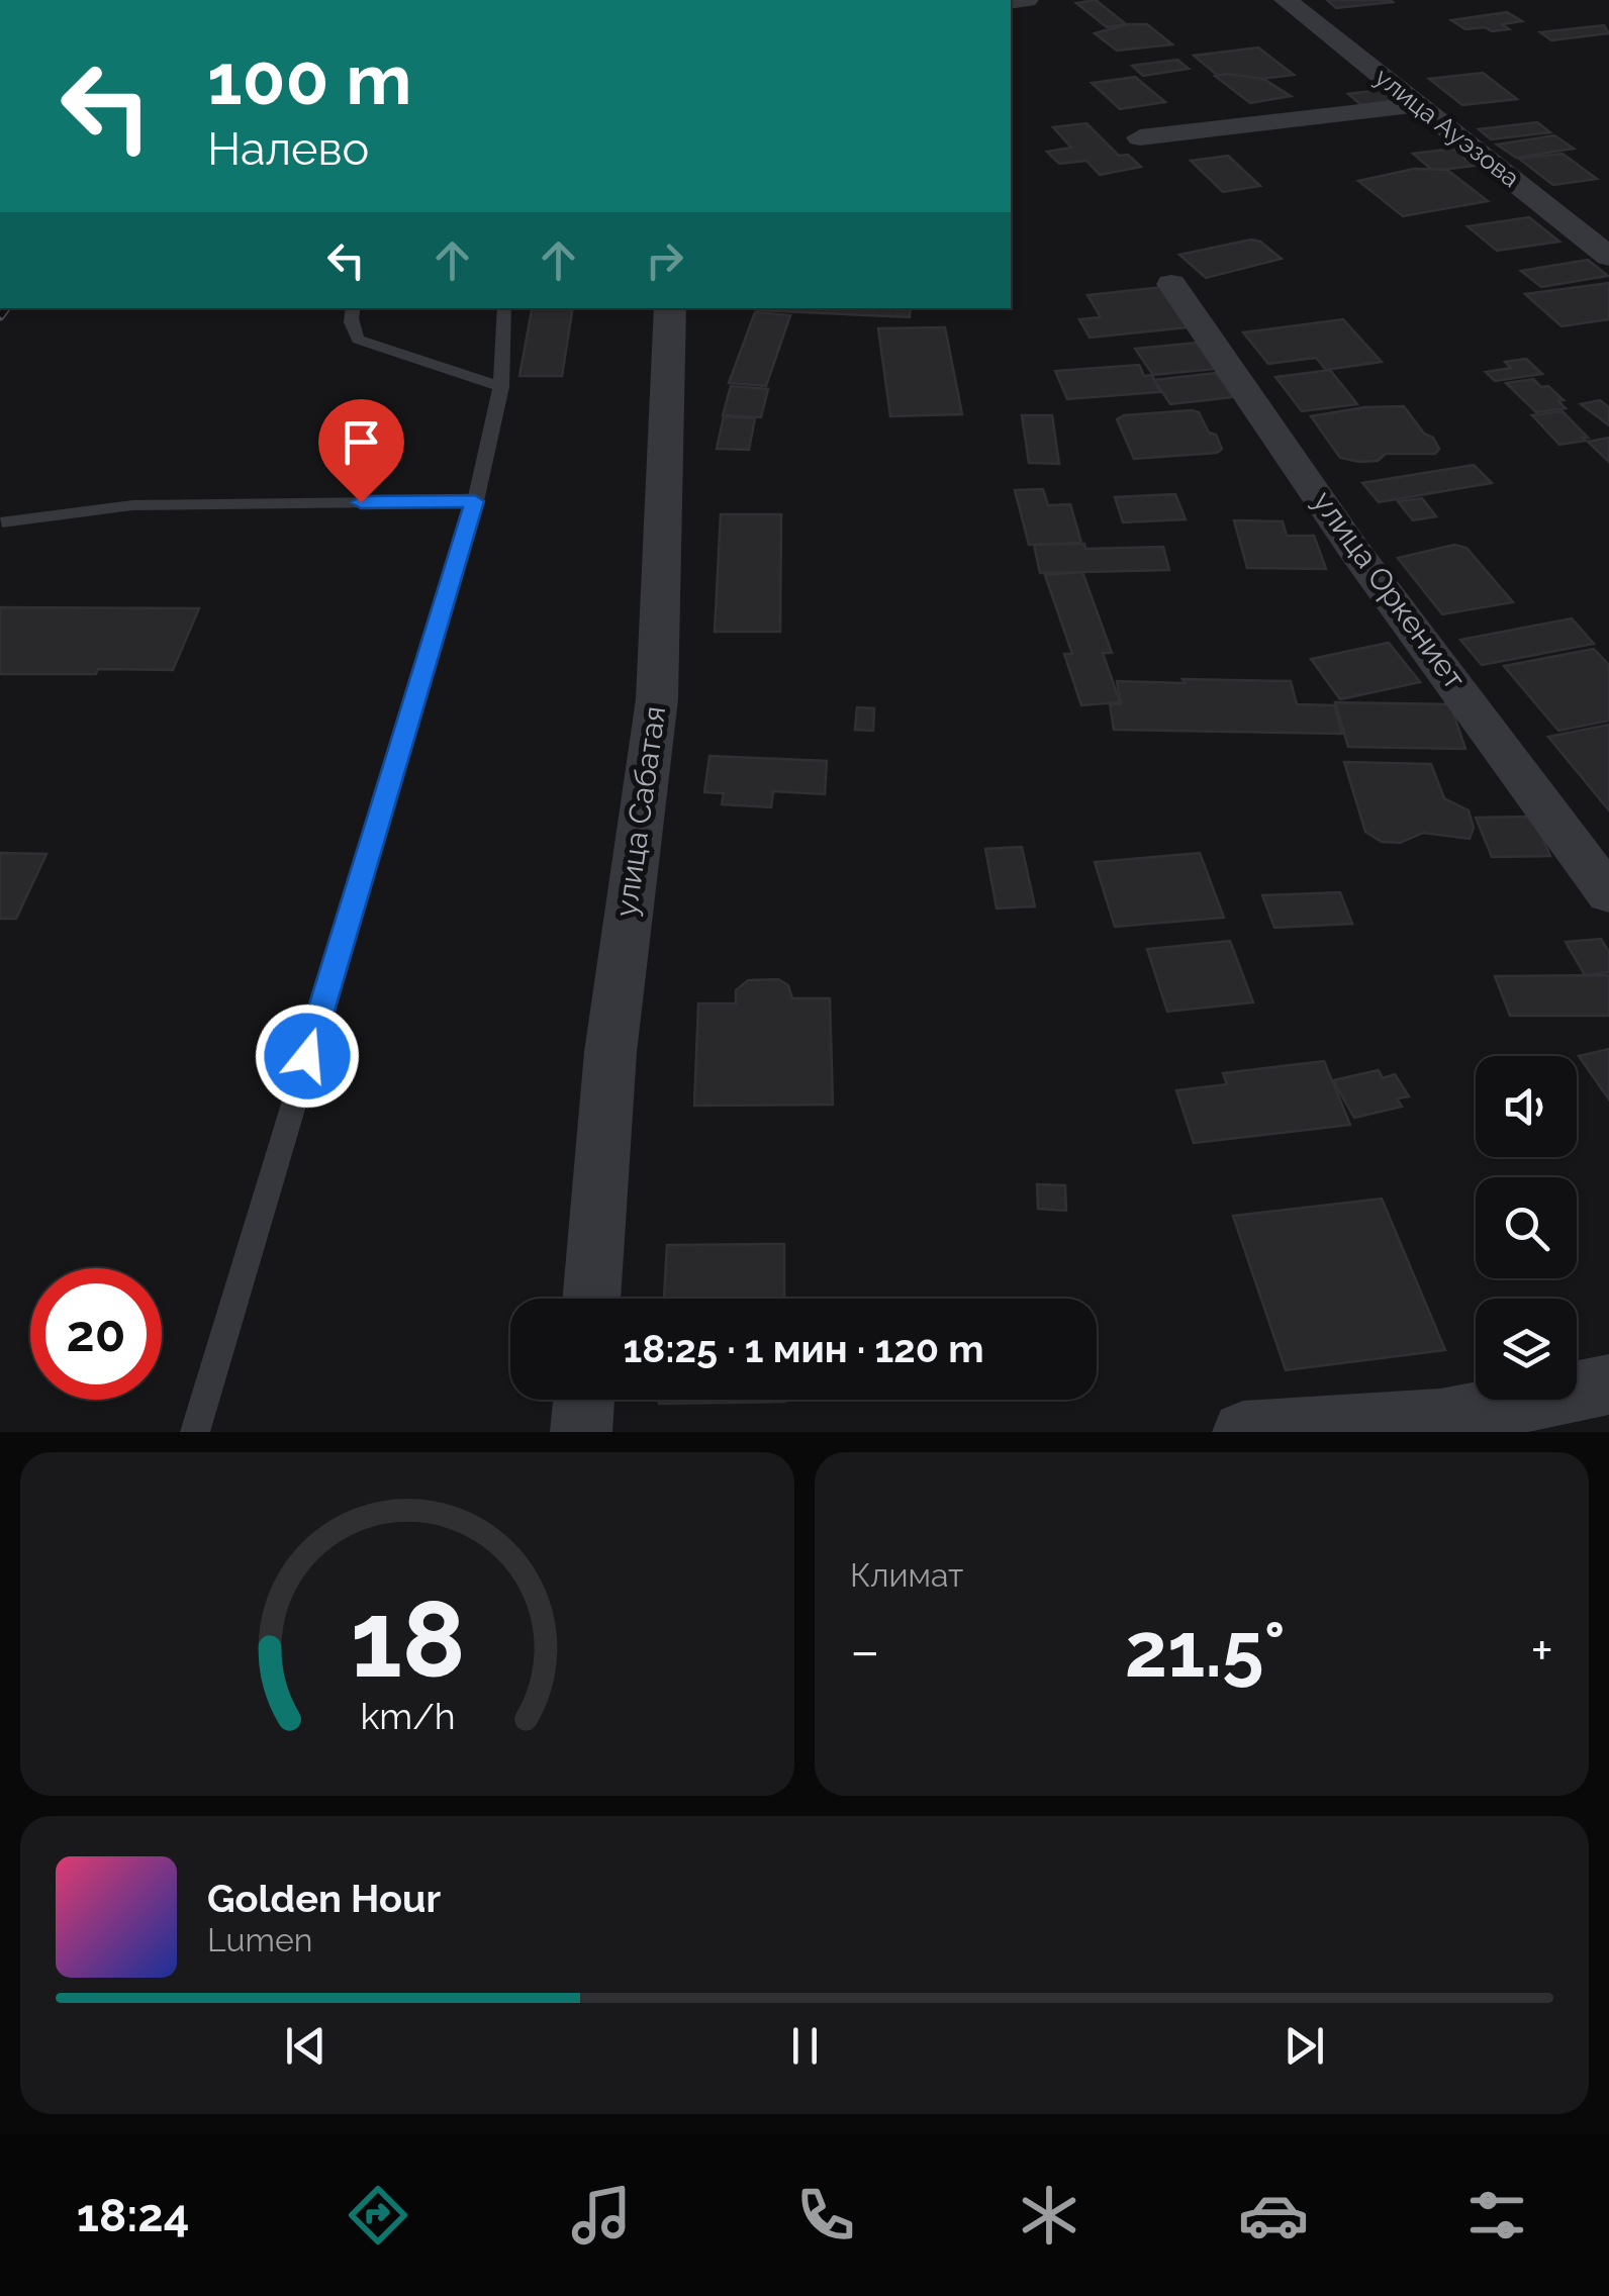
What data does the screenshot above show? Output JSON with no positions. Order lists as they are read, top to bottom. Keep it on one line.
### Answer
{"streets":{"street":["улица Ауэзова","улица Оркениет","улица Сабатая"]},"page":{"turn":["100 m","Налево"],"limit":"20","trip":"18:25 · 1 мин · 120 m","tile":"Климат","heat":["−","21.5°","+"],"song":["Golden Hour","Lumen"],"tabs":"18:24","gauge":["18","km/h"]}}
